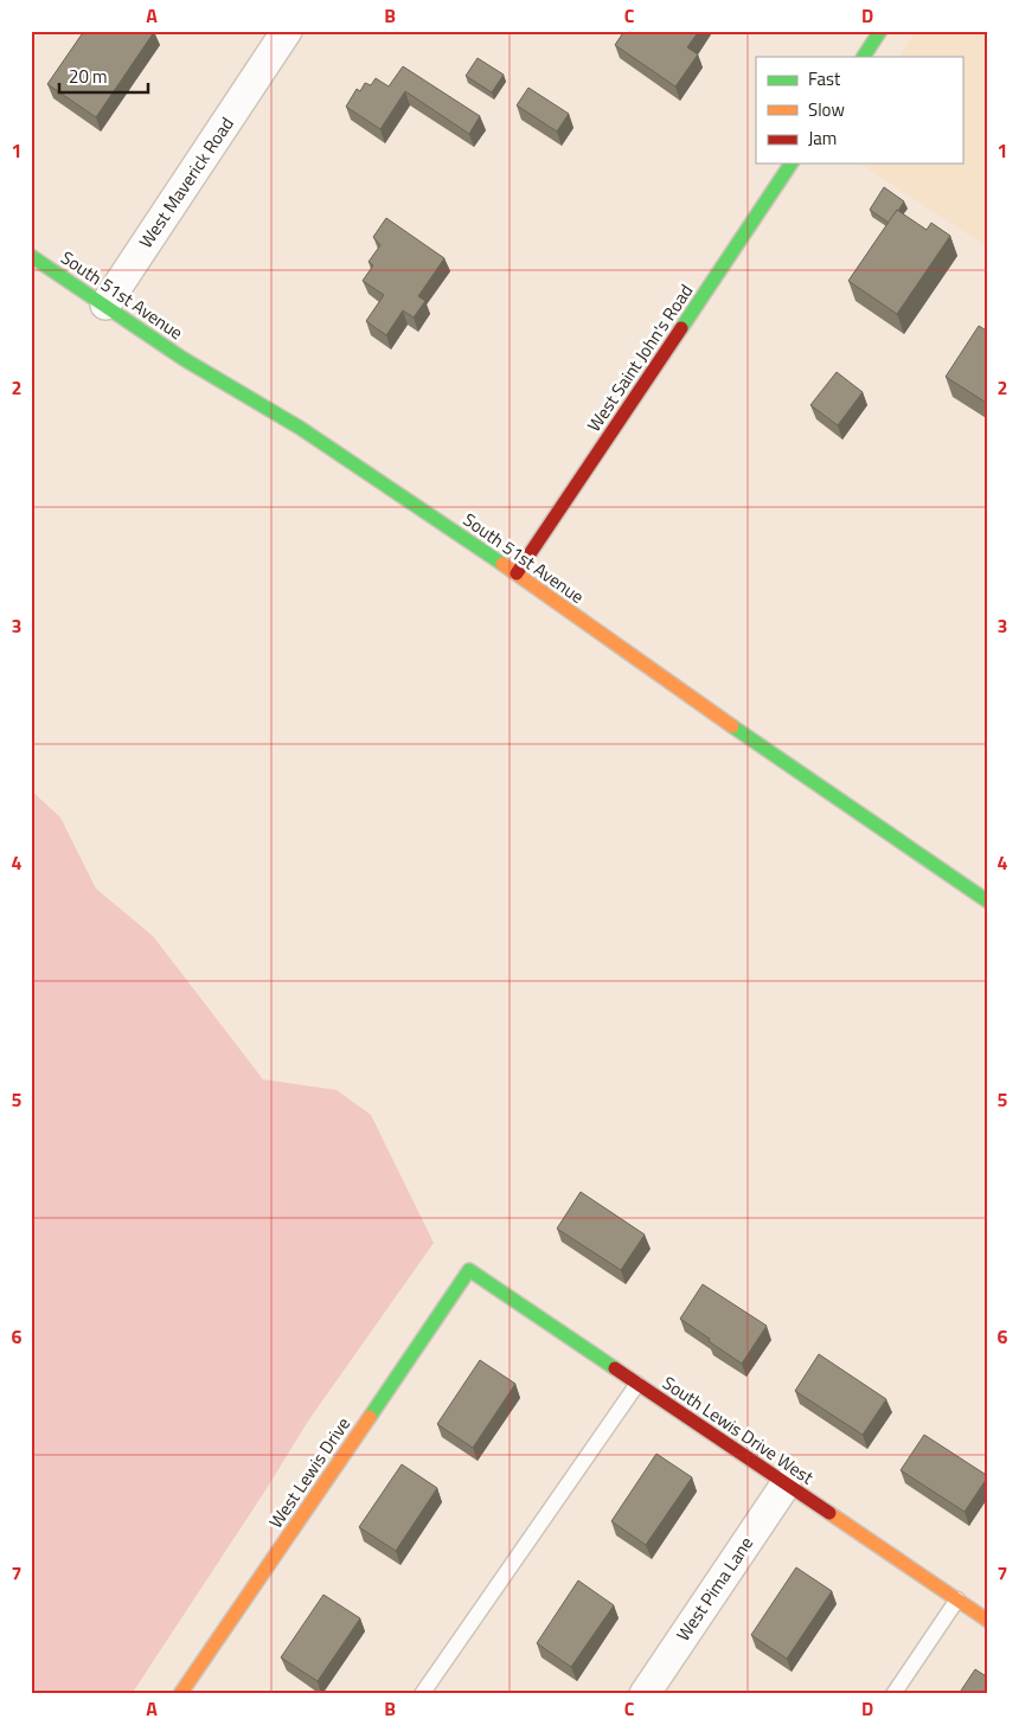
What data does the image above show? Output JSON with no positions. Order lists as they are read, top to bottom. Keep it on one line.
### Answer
{"streets":{"street":["West Maverick Road","South 51st Avenue","West Saint John's Road","South Lewis Drive West","West Lewis Drive","West Pima Lane"]},"crossings":[["West Maverick Road","South 51st Avenue"],["South 51st Avenue","West Saint John's Road"],["South Lewis Drive West","West Lewis Drive"],["South Lewis Drive West","West Pima Lane"]],"legend":["Fast","Slow","Jam"],"scale_bar":"20 m","grid":{"columns":["A","B","C","D"],"rows":["1","2","3","4","5","6","7"]}}
